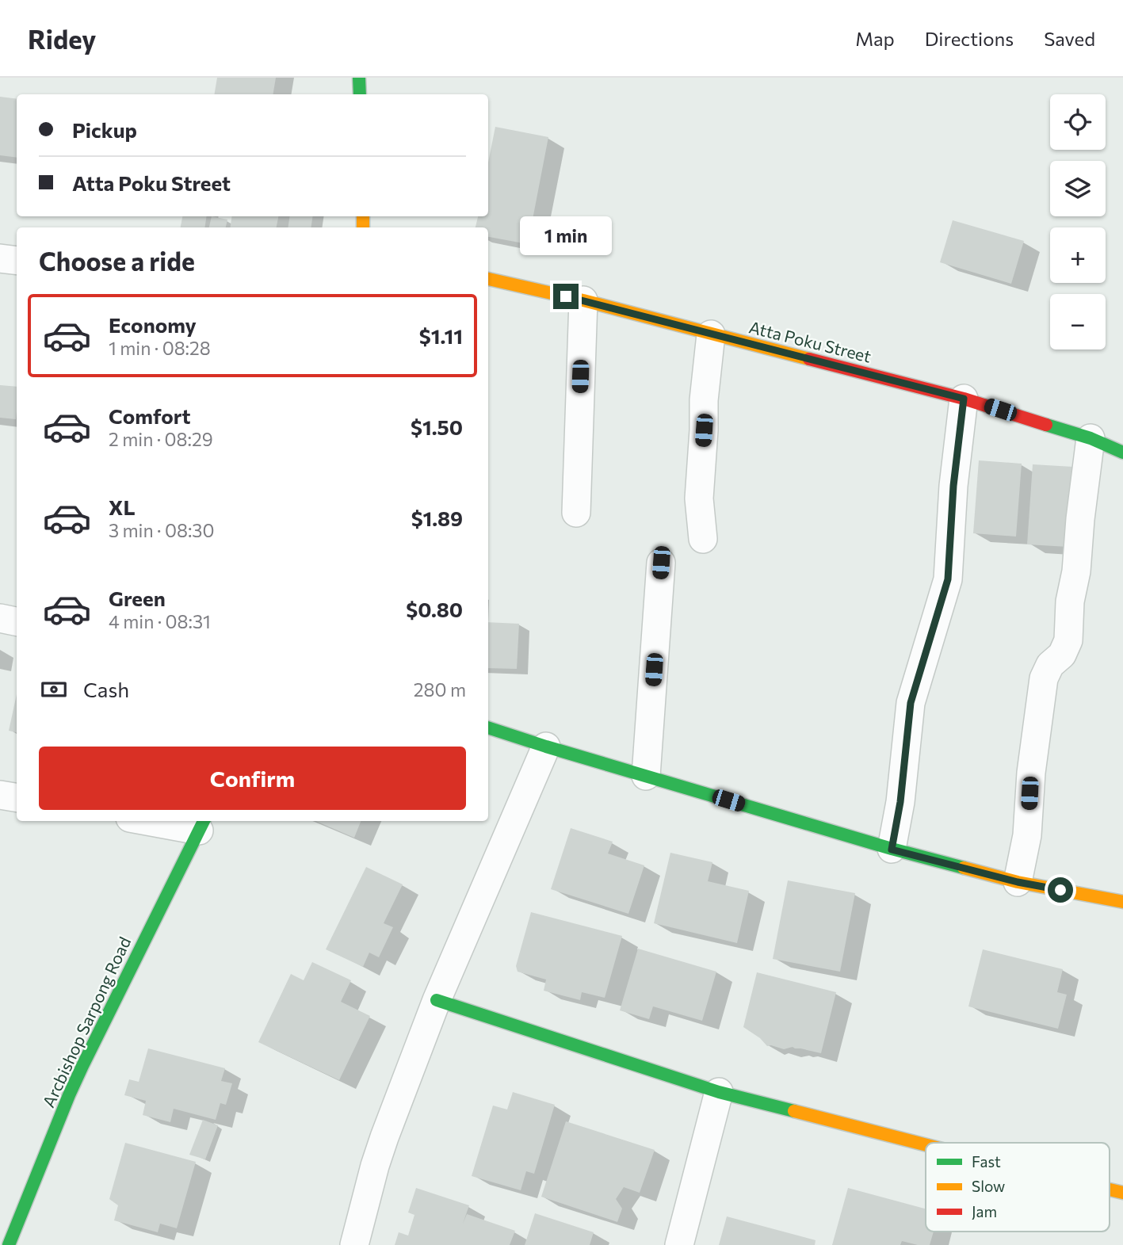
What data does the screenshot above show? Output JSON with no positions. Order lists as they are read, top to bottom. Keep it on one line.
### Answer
{"streets":{"street":["Atta Poku Street","Arcbishop Sarpong Road"]},"legend":["Fast","Slow","Jam"],"page":{"header":"Ridey","nav":["Map","Directions","Saved"],"map_buttons":["+","−"],"banner":["Pickup","Atta Poku Street"],"bubble":"1 min","heading":"Choose a ride","list":[{"name":"Economy","note":"1 min · 08:28","value":"$1.11"},{"name":"Comfort","note":"2 min · 08:29","value":"$1.50"},{"name":"XL","note":"3 min · 08:30","value":"$1.89"},{"name":"Green","note":"4 min · 08:31","value":"$0.80"}],"pay":["Cash","280 m"],"buttons":"Confirm"}}
